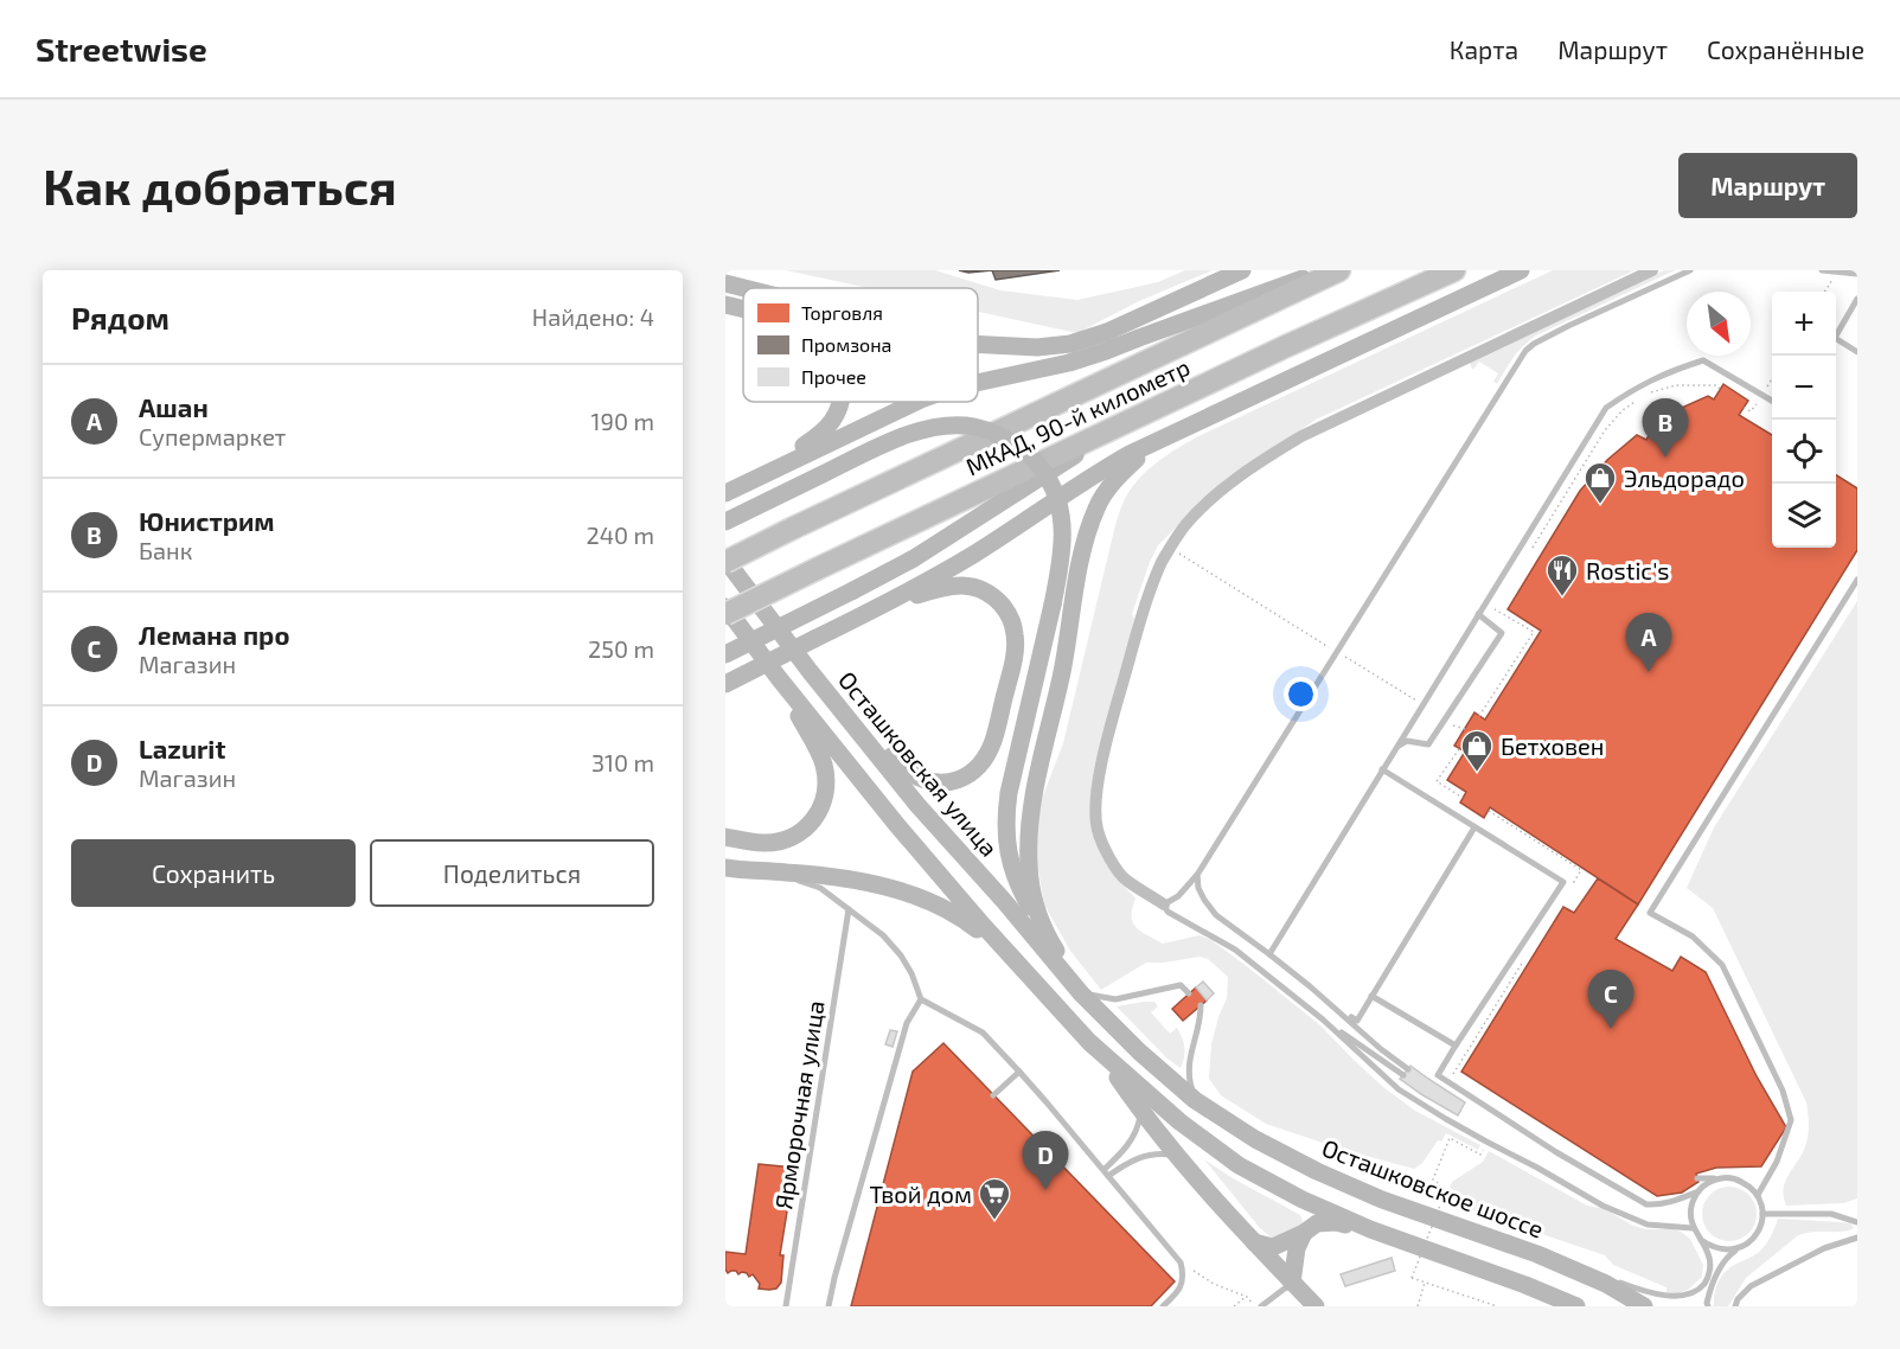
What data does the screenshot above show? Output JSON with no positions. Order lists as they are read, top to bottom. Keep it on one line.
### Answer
{"streets":{"highway":["МКАД, 90-й километр"],"main road":["Осташковская улица","Осташковское шоссе"],"lane":["Ярморочная улица"]},"crossings":[["МКАД, 90-й километр","Осташковская улица"],["Осташковская улица","Осташковское шоссе"]],"places":{"shop":["Эльдорадо","Бетховен"],"restaurant":["Rostic's"],"supermarket":["Твой дом"]},"legend":["Торговля","Промзона","Прочее"],"north":"bottom right","page":{"header":"Streetwise","nav":["Карта","Маршрут","Сохранённые"],"buttons":["Маршрут",["Сохранить","Поделиться"]],"title":"Как добраться","heading":["Рядом","Найдено: 4"],"map_buttons":["+","−"],"list":[{"mark":"A","name":"Ашан","note":"Супермаркет","value":"190 m"},{"mark":"B","name":"Юнистрим","note":"Банк","value":"240 m"},{"mark":"C","name":"Лемана про","note":"Магазин","value":"250 m"},{"mark":"D","name":"Lazurit","note":"Магазин","value":"310 m"}],"pins":["B","A","C","D"]}}
